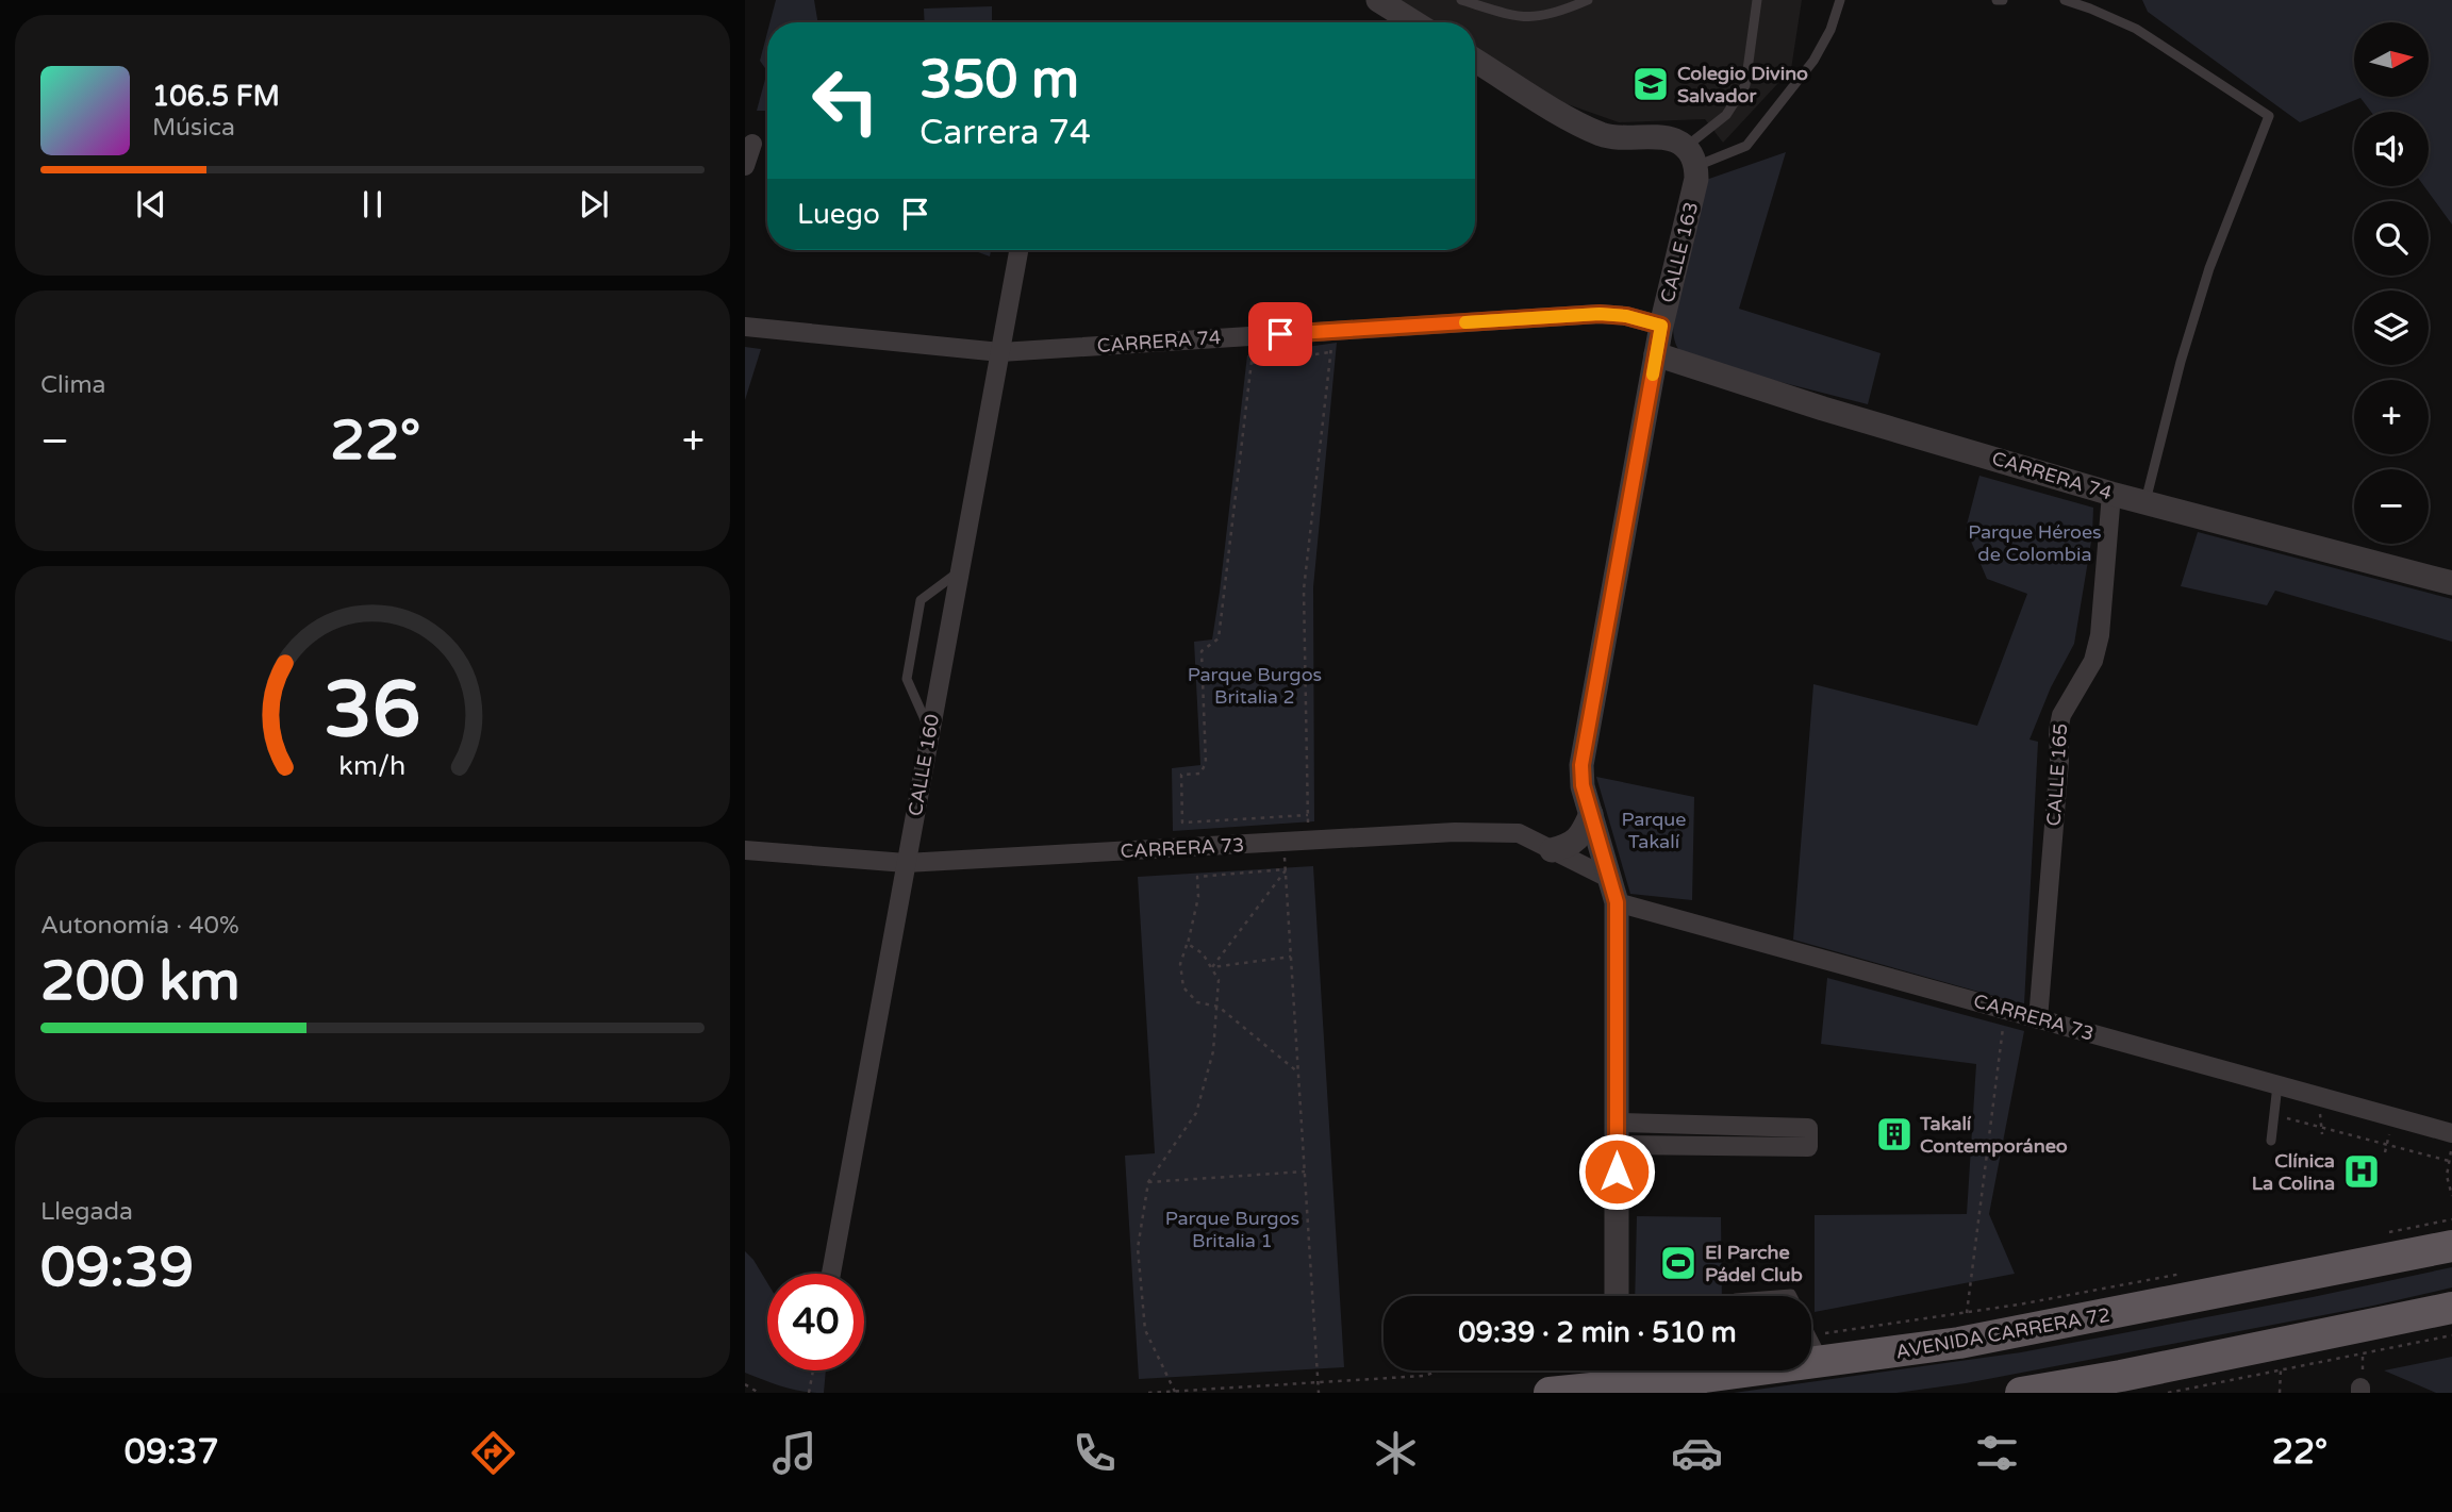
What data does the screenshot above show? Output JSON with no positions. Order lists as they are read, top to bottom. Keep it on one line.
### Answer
{"streets":{"highway":["AVENIDA CARRERA 72"],"street":["CALLE 163","CARRERA 74","CALLE 160","CALLE 165","CARRERA 73"]},"crossings":[["CALLE 163","CARRERA 74"],["CALLE 163","CARRERA 73"],["CARRERA 74","CALLE 160"],["CARRERA 74","CALLE 165"],["CALLE 160","CARRERA 73"],["CALLE 165","CARRERA 73"]],"parks":["Parque Héroes de Colombia","Parque Burgos Britalia 2","Parque Takalí","Parque Burgos Britalia 1"],"places":{"school or university":["Colegio Divino Salvador"],"building":["Takalí Contemporáneo"],"hospital":["Clínica La Colina"],"sports":["El Parche Pádel Club"]},"north":"right","page":{"map_buttons":["+","−"],"turn":["350 m","Carrera 74"],"song":["106.5 FM","Música"],"then":"Luego","tile":["Clima",["Autonomía · 40%","200 km"],["Llegada","09:39"]],"heat":["−","22°","+"],"limit":"40","trip":"09:39 · 2 min · 510 m","tabs":["09:37","22°"],"gauge":["36","km/h"]}}
